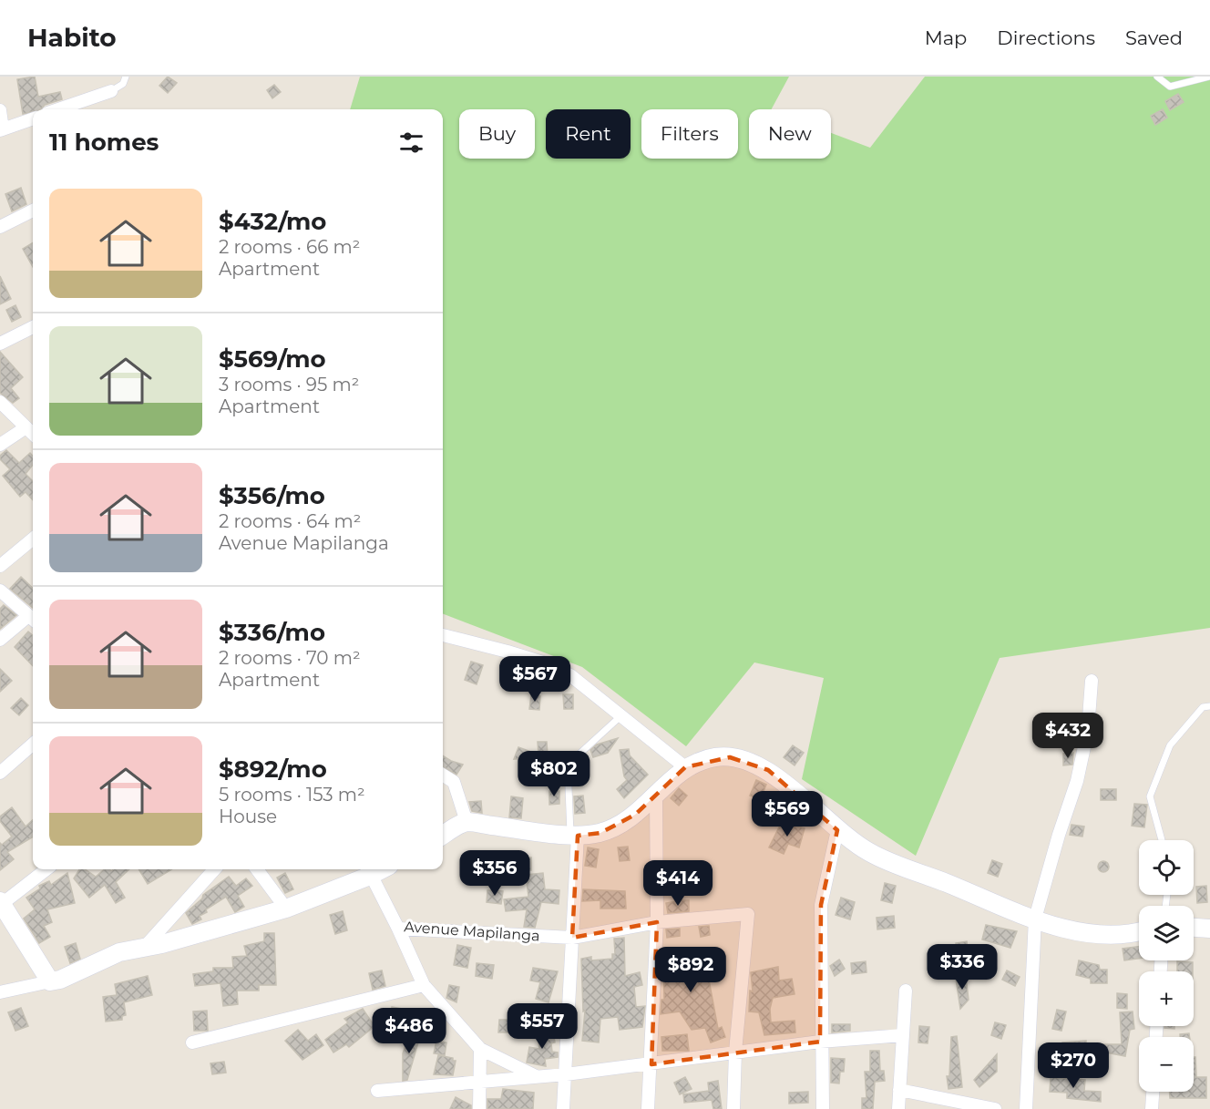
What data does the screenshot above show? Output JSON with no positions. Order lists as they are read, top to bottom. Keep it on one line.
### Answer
{"streets":{"street":["Avenue Mapilanga"]},"page":{"header":"Habito","nav":["Map","Directions","Saved"],"chip":["Buy","Rent","Filters","New"],"heading":"11 homes","list":[{"name":"$432/mo","note":"2 rooms · 66 m² · Apartment"},{"name":"$569/mo","note":"3 rooms · 95 m² · Apartment"},{"name":"$356/mo","note":"2 rooms · 64 m² · Avenue Mapilanga"},{"name":"$336/mo","note":"2 rooms · 70 m² · Apartment"},{"name":"$892/mo","note":"5 rooms · 153 m² · House"}],"price":["$567","$432","$802","$569","$356","$414","$336","$892","$557","$486","$270"],"map_buttons":["+","−"]}}
